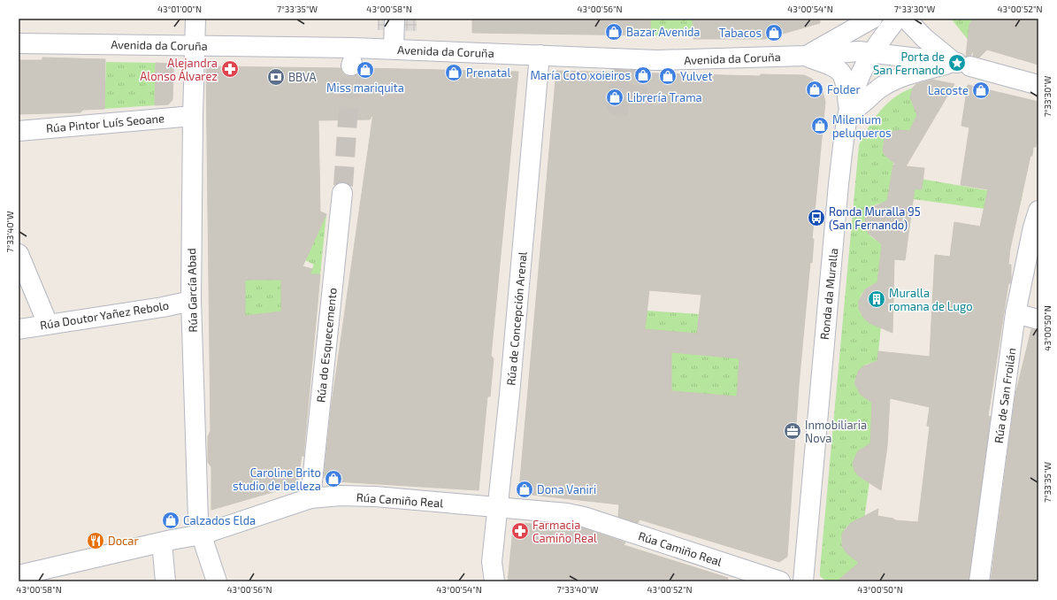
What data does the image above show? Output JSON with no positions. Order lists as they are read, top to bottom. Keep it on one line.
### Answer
{"streets":{"street":["Avenida da Coruña","Rúa Pintor Luís Seoane","Rúa García Abad","Ronda da Muralla","Rúa Doutor Yañez Rebolo","Rúa de Concepción Arenal","Rúa do Esquecemento","Rúa de San Froilán","Rúa Camiño Real"]},"crossings":[["Avenida da Coruña","Rúa García Abad"],["Avenida da Coruña","Ronda da Muralla"],["Avenida da Coruña","Rúa de Concepción Arenal"],["Rúa Pintor Luís Seoane","Rúa García Abad"],["Rúa García Abad","Rúa Doutor Yañez Rebolo"],["Rúa García Abad","Rúa Camiño Real"],["Rúa de Concepción Arenal","Rúa Camiño Real"],["Rúa do Esquecemento","Rúa Camiño Real"]],"places":{"shop":["Bazar Avenida","Tabacos","Miss mariquita","Prenatal","María Coto xoieiros","Yulvet","Folder","Lacoste","Librería Trama","Milenium peluqueros","Caroline Brito studio de belleza","Dona Vaniri","Calzados Elda"],"place":["Porta de San Fernando"],"pharmacy":["Alejandra Alonso Álvarez","Farmacia Camiño Real"],"bank":["BBVA"],"bus stop":["Ronda Muralla 95 (San Fernando)"],"building":["Muralla romana de Lugo"],"office":["Inmobiliaria Nova"],"restaurant":["Docar"]},"coordinates":["43°01'00\"N","7°33'35\"W","43°00'58\"N","43°00'56\"N","43°00'54\"N","7°33'30\"W","43°00'52\"N","7°33'40\"W","43°00'50\"N"]}
